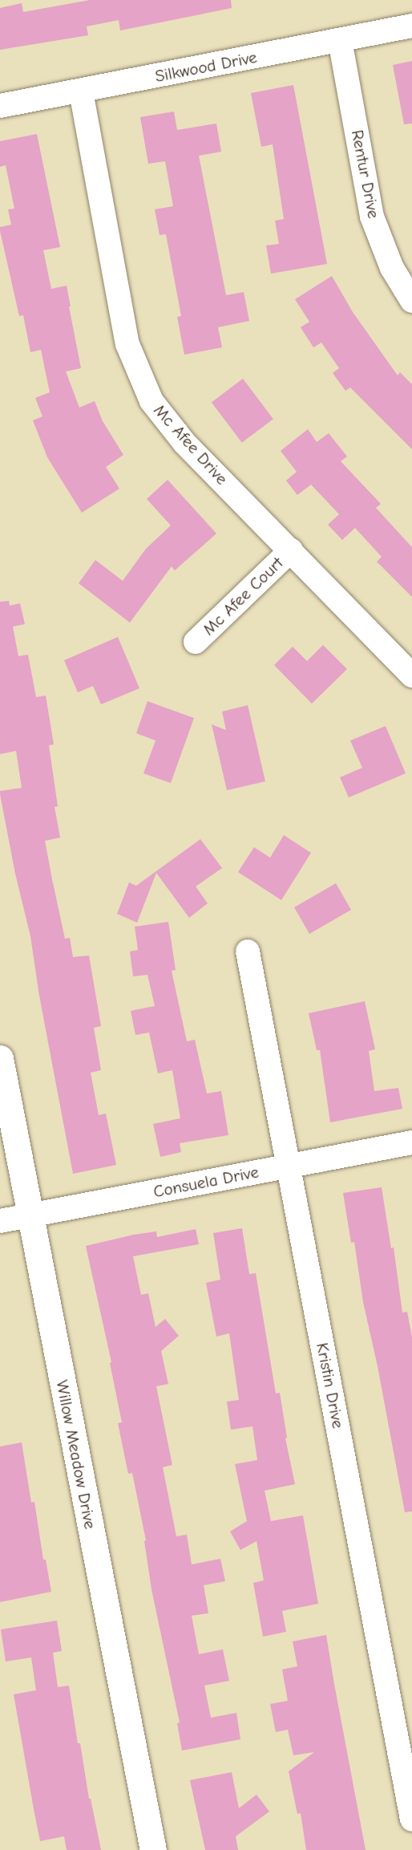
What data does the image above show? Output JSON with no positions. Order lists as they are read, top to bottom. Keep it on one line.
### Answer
{"streets":{"street":["Silkwood Drive","Rentur Drive","Mc Afee Drive","Mc Afee Court","Consuela Drive","Kristin Drive","Willow Meadow Drive"]},"crossings":[["Silkwood Drive","Rentur Drive"],["Silkwood Drive","Mc Afee Drive"],["Mc Afee Drive","Mc Afee Court"],["Consuela Drive","Kristin Drive"],["Consuela Drive","Willow Meadow Drive"]]}
